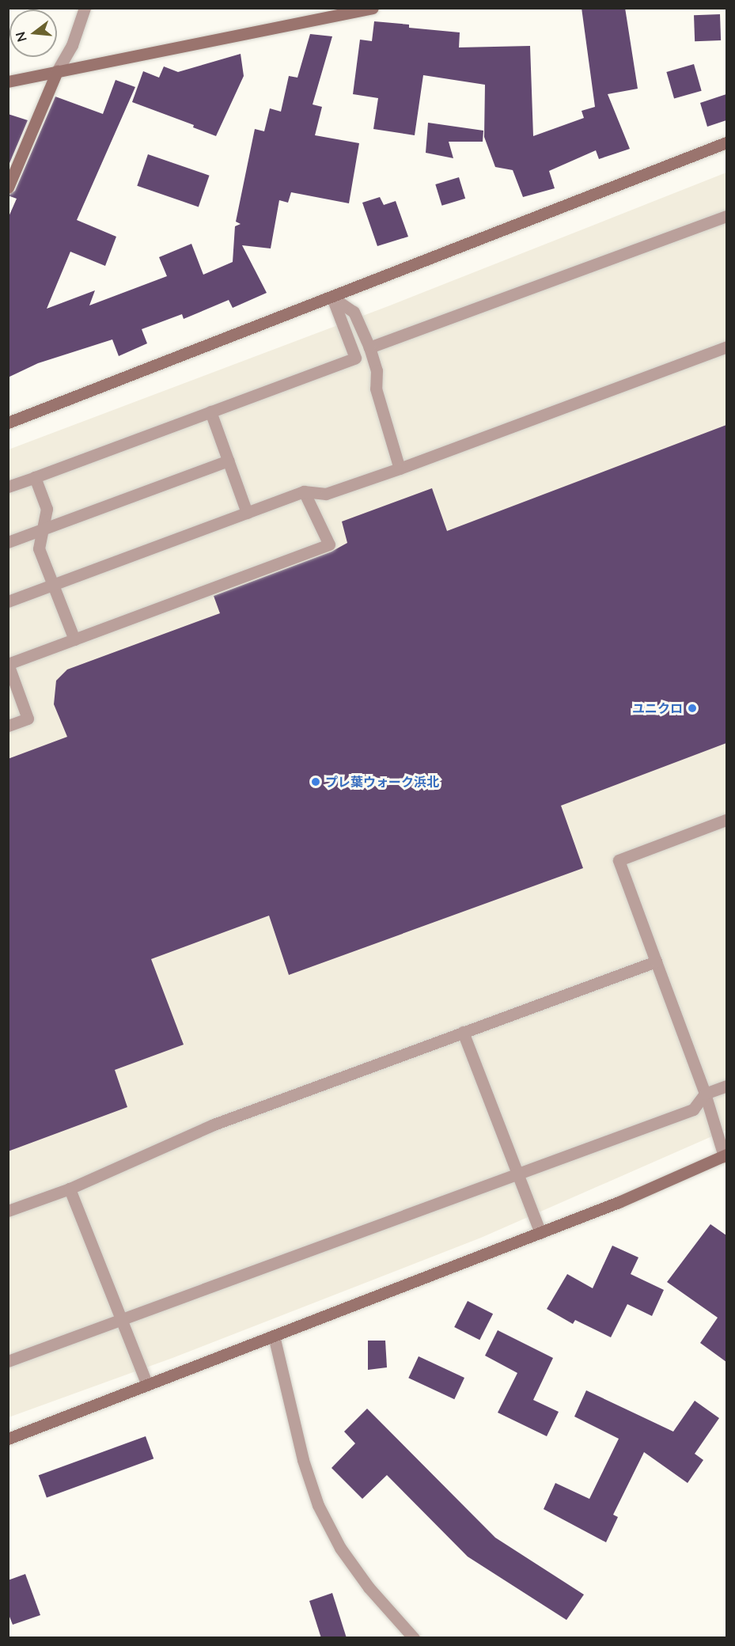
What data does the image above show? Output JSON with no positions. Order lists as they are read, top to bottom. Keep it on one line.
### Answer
{"places":["ユニクロ","プレ葉ウォーク浜北"],"north":"left"}
